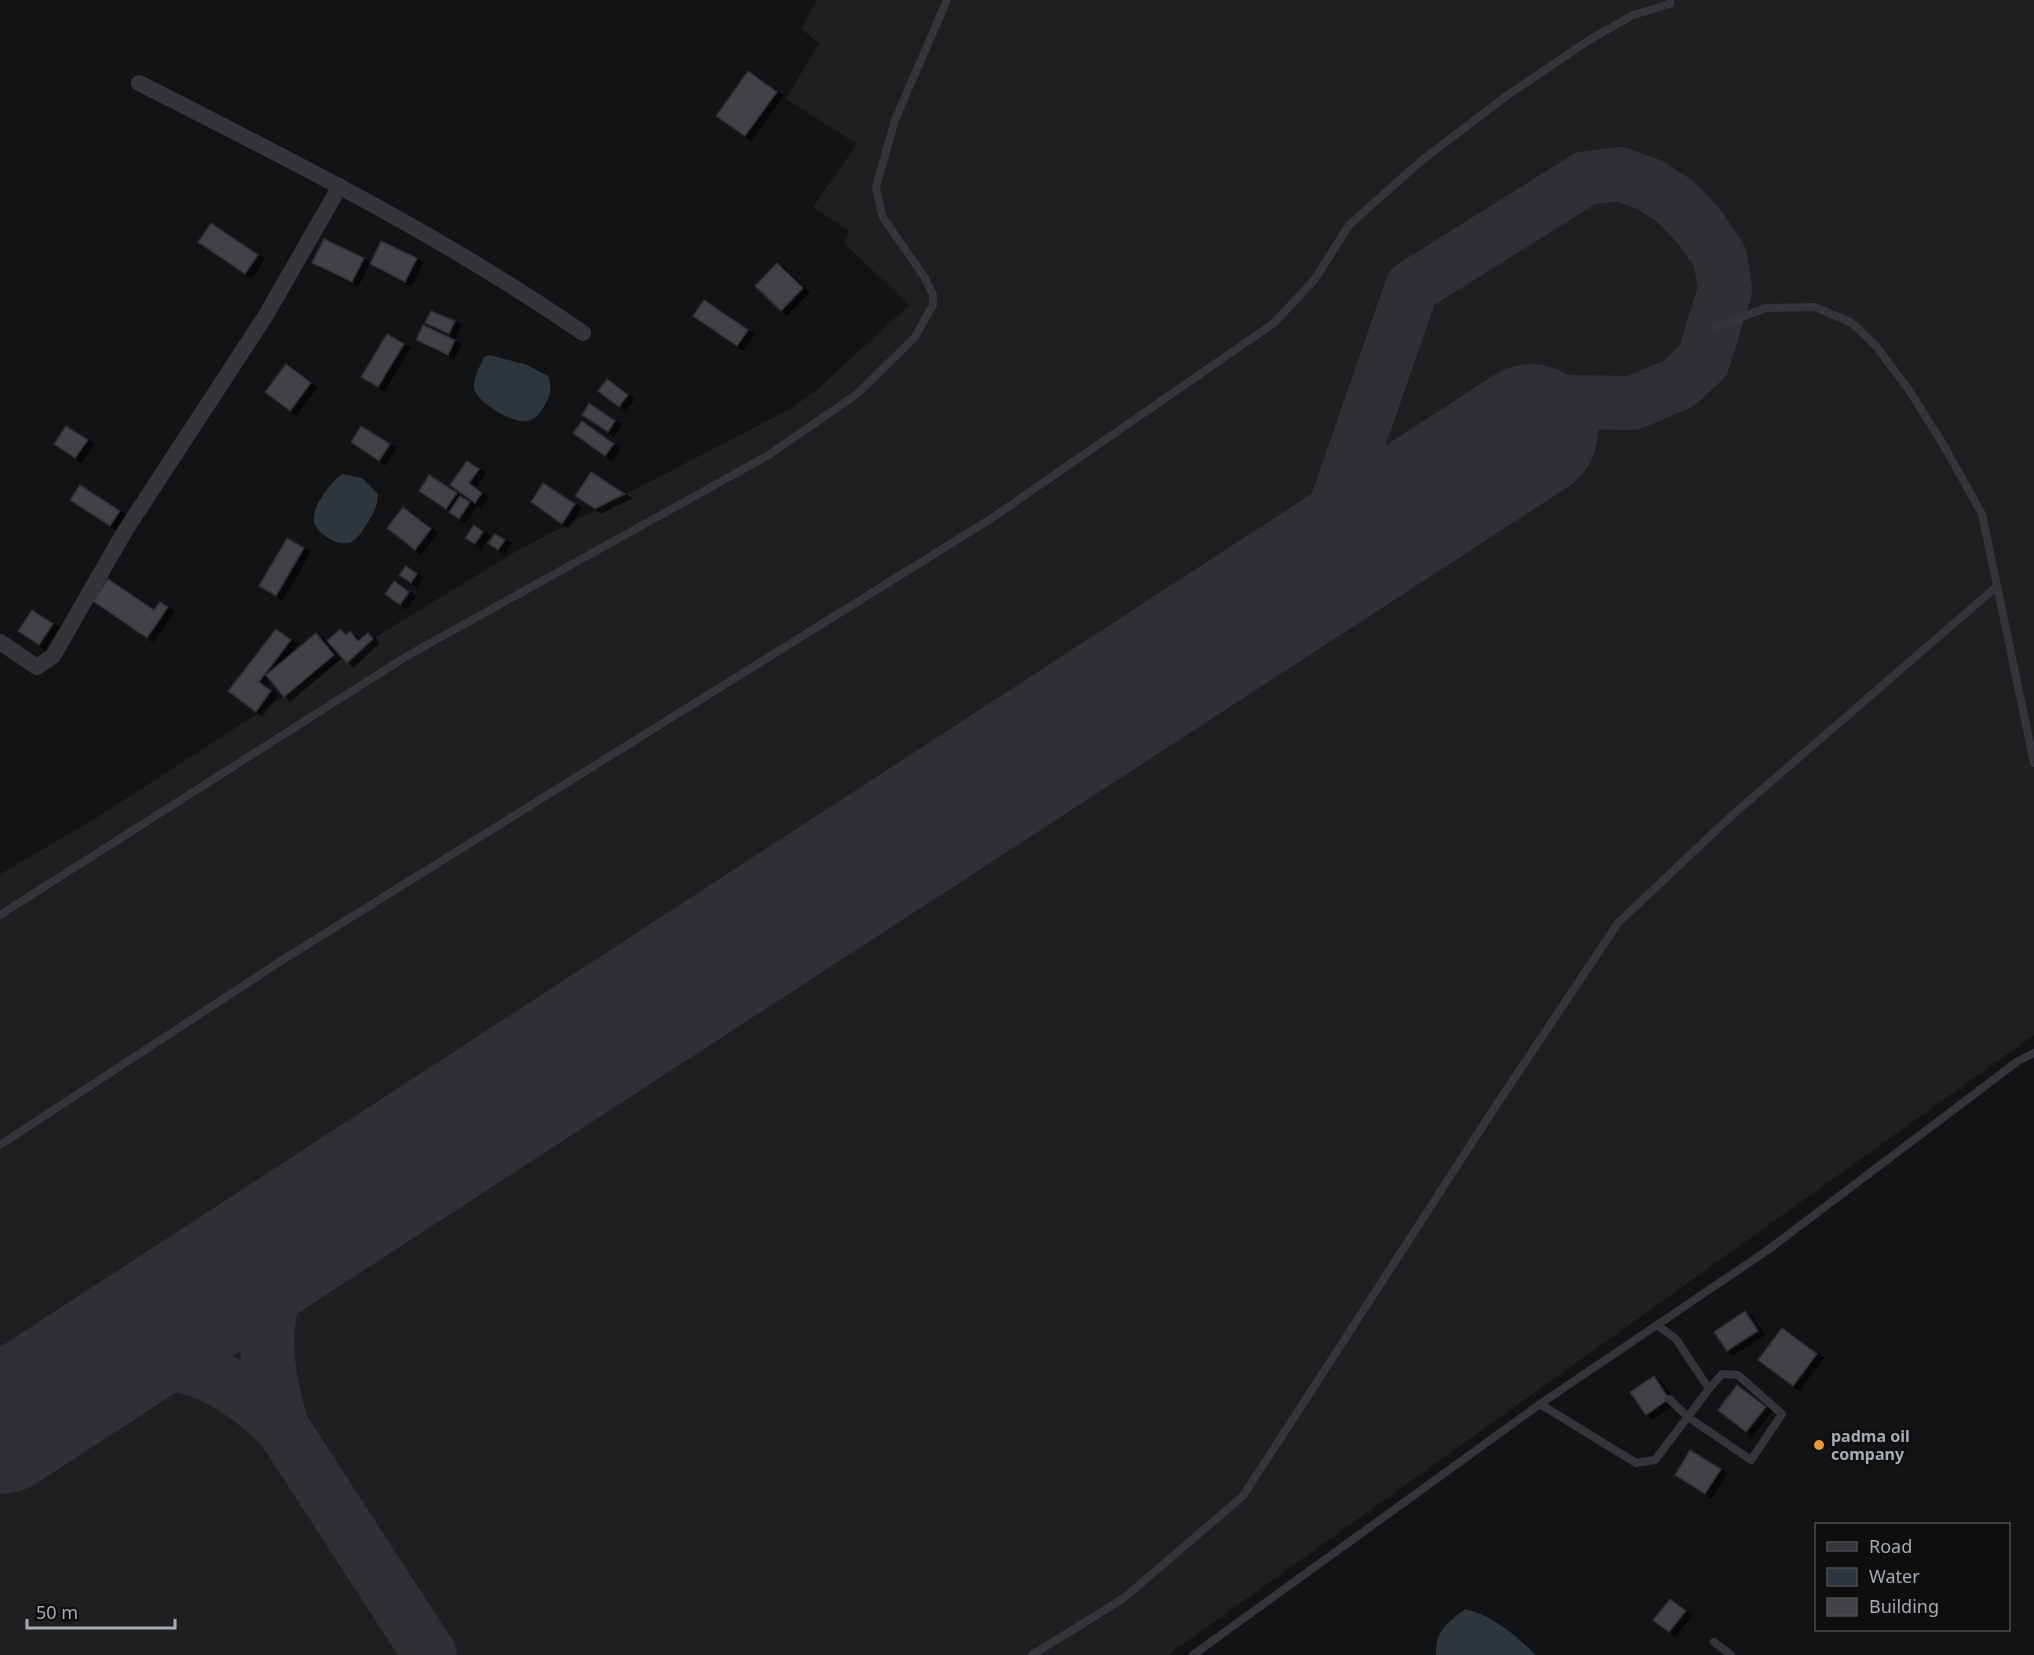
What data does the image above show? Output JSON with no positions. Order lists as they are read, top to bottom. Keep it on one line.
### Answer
{"places":["padma oil company"],"legend":["Road","Water","Building"],"scale_bar":"50 m"}
